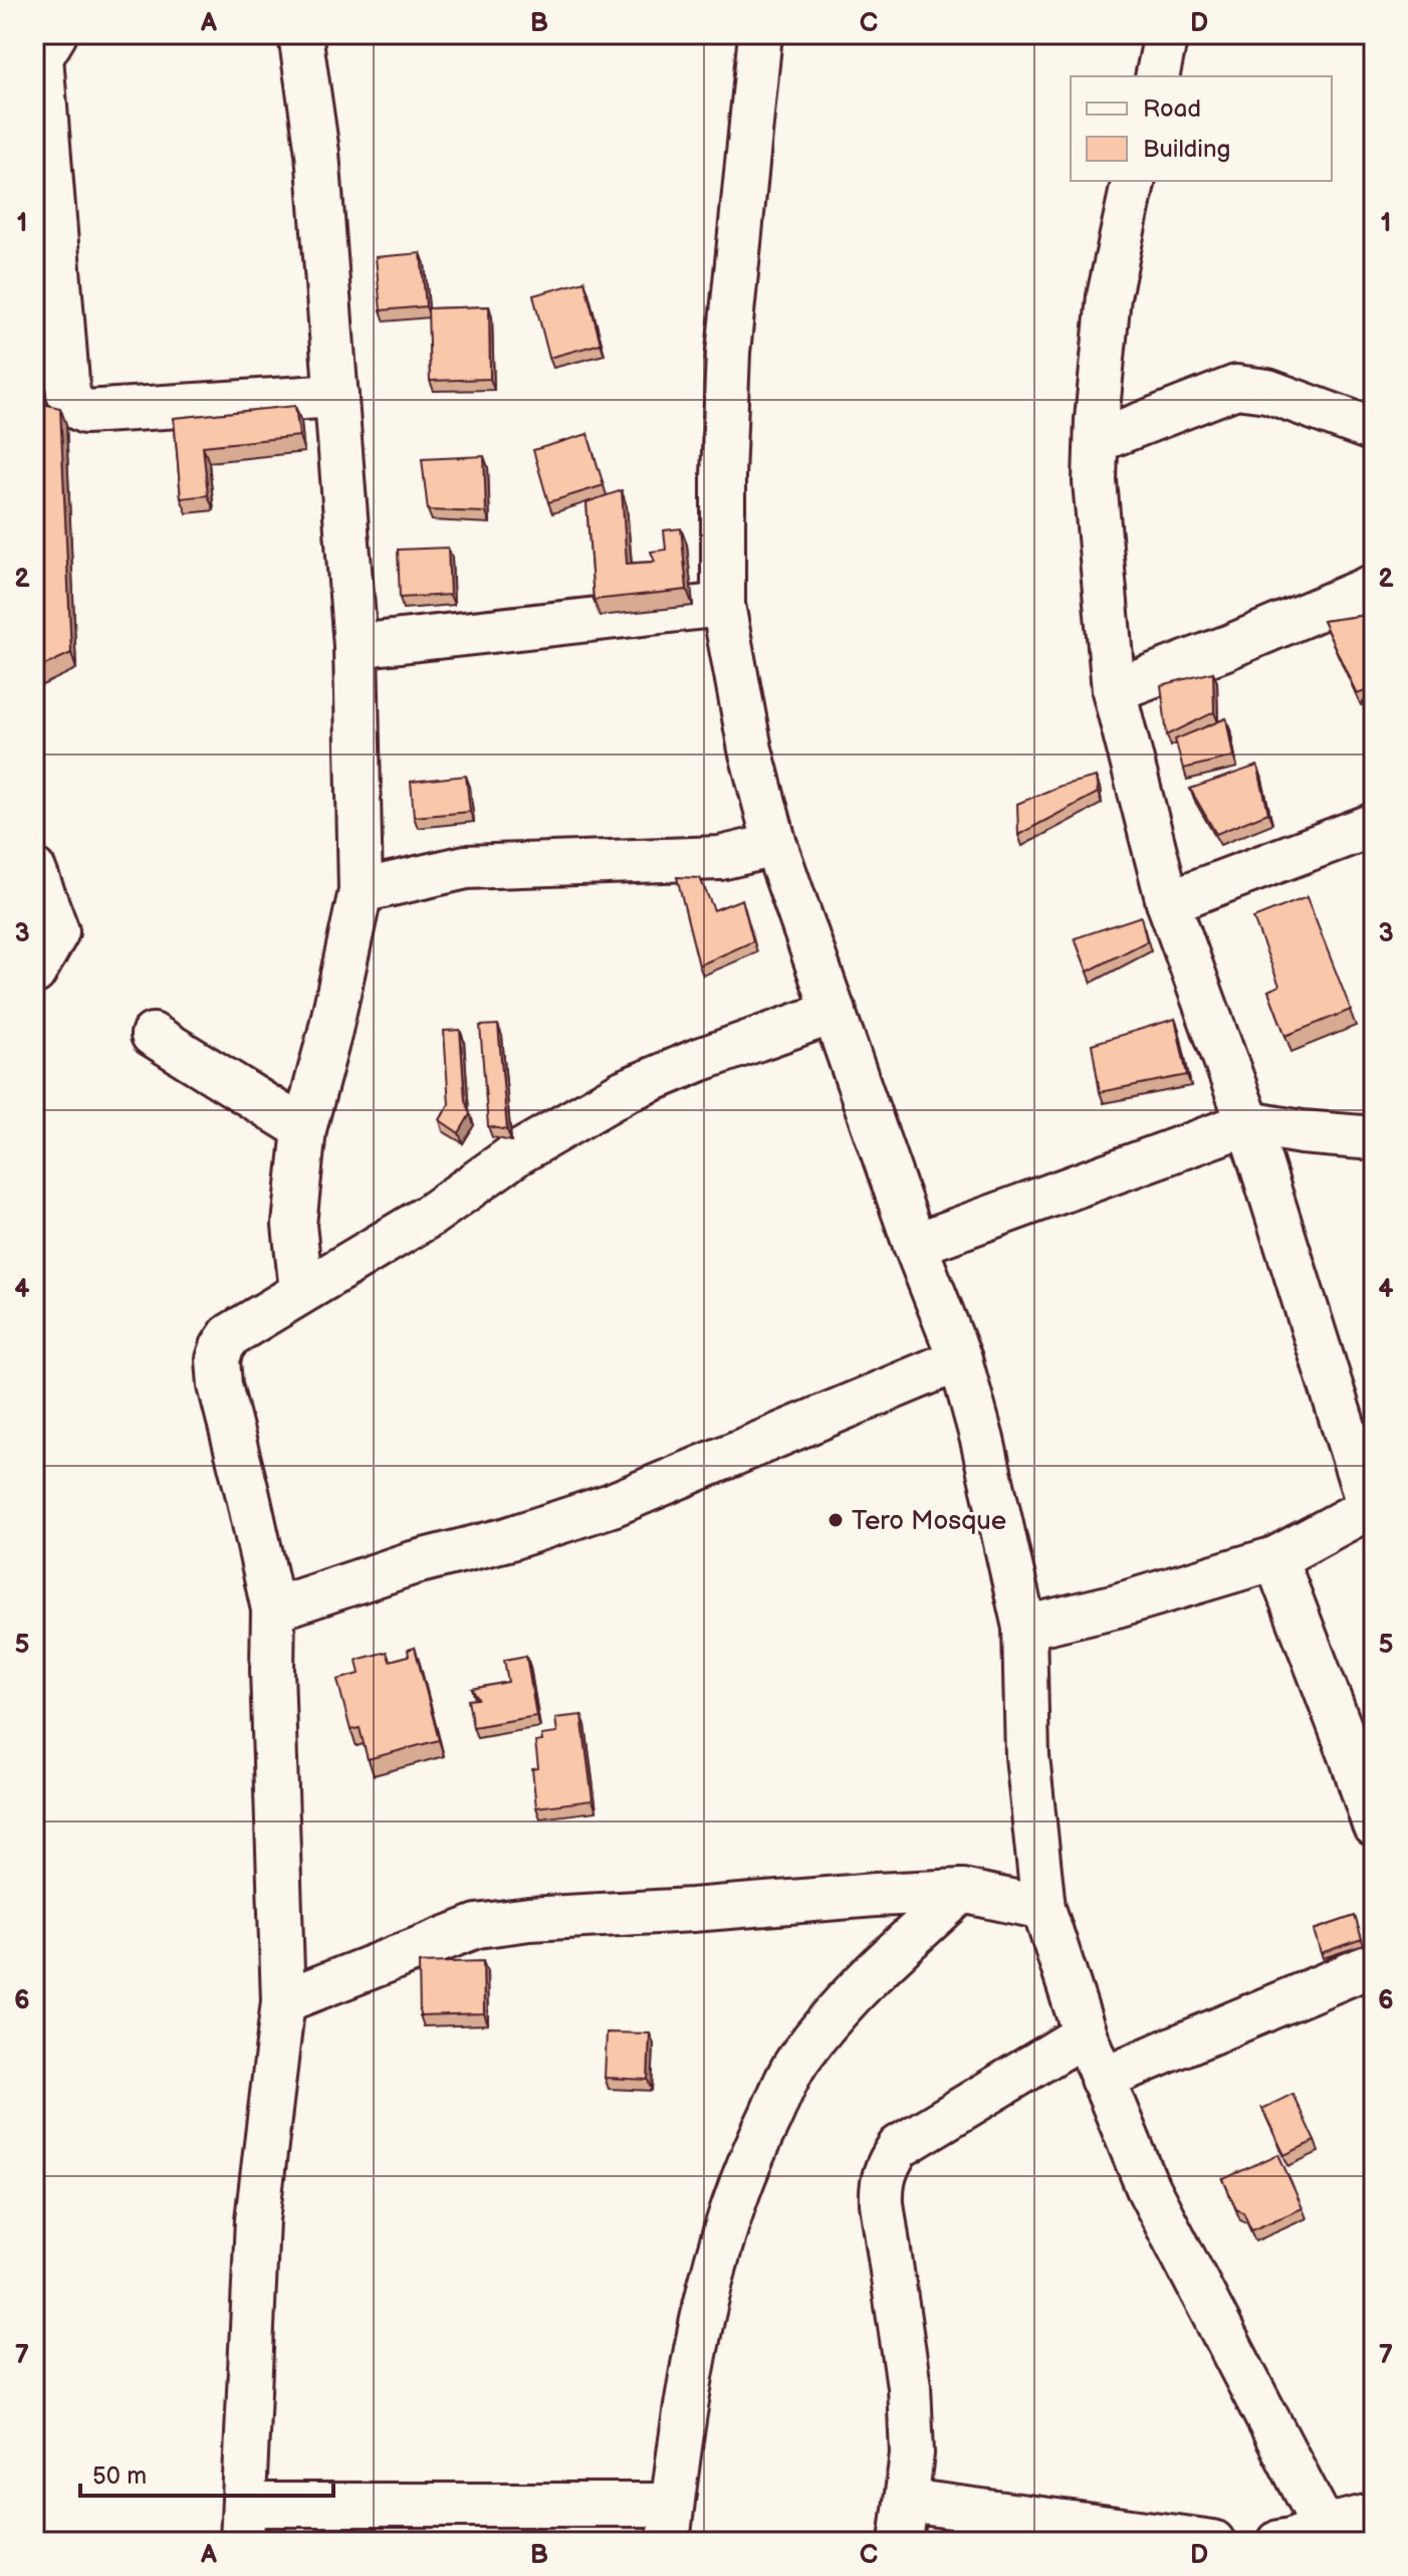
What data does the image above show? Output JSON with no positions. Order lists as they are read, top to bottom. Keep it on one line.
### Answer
{"places":["Tero Mosque"],"legend":["Road","Building"],"scale_bar":"50 m","grid":{"columns":["A","B","C","D"],"rows":["1","2","3","4","5","6","7"]}}
